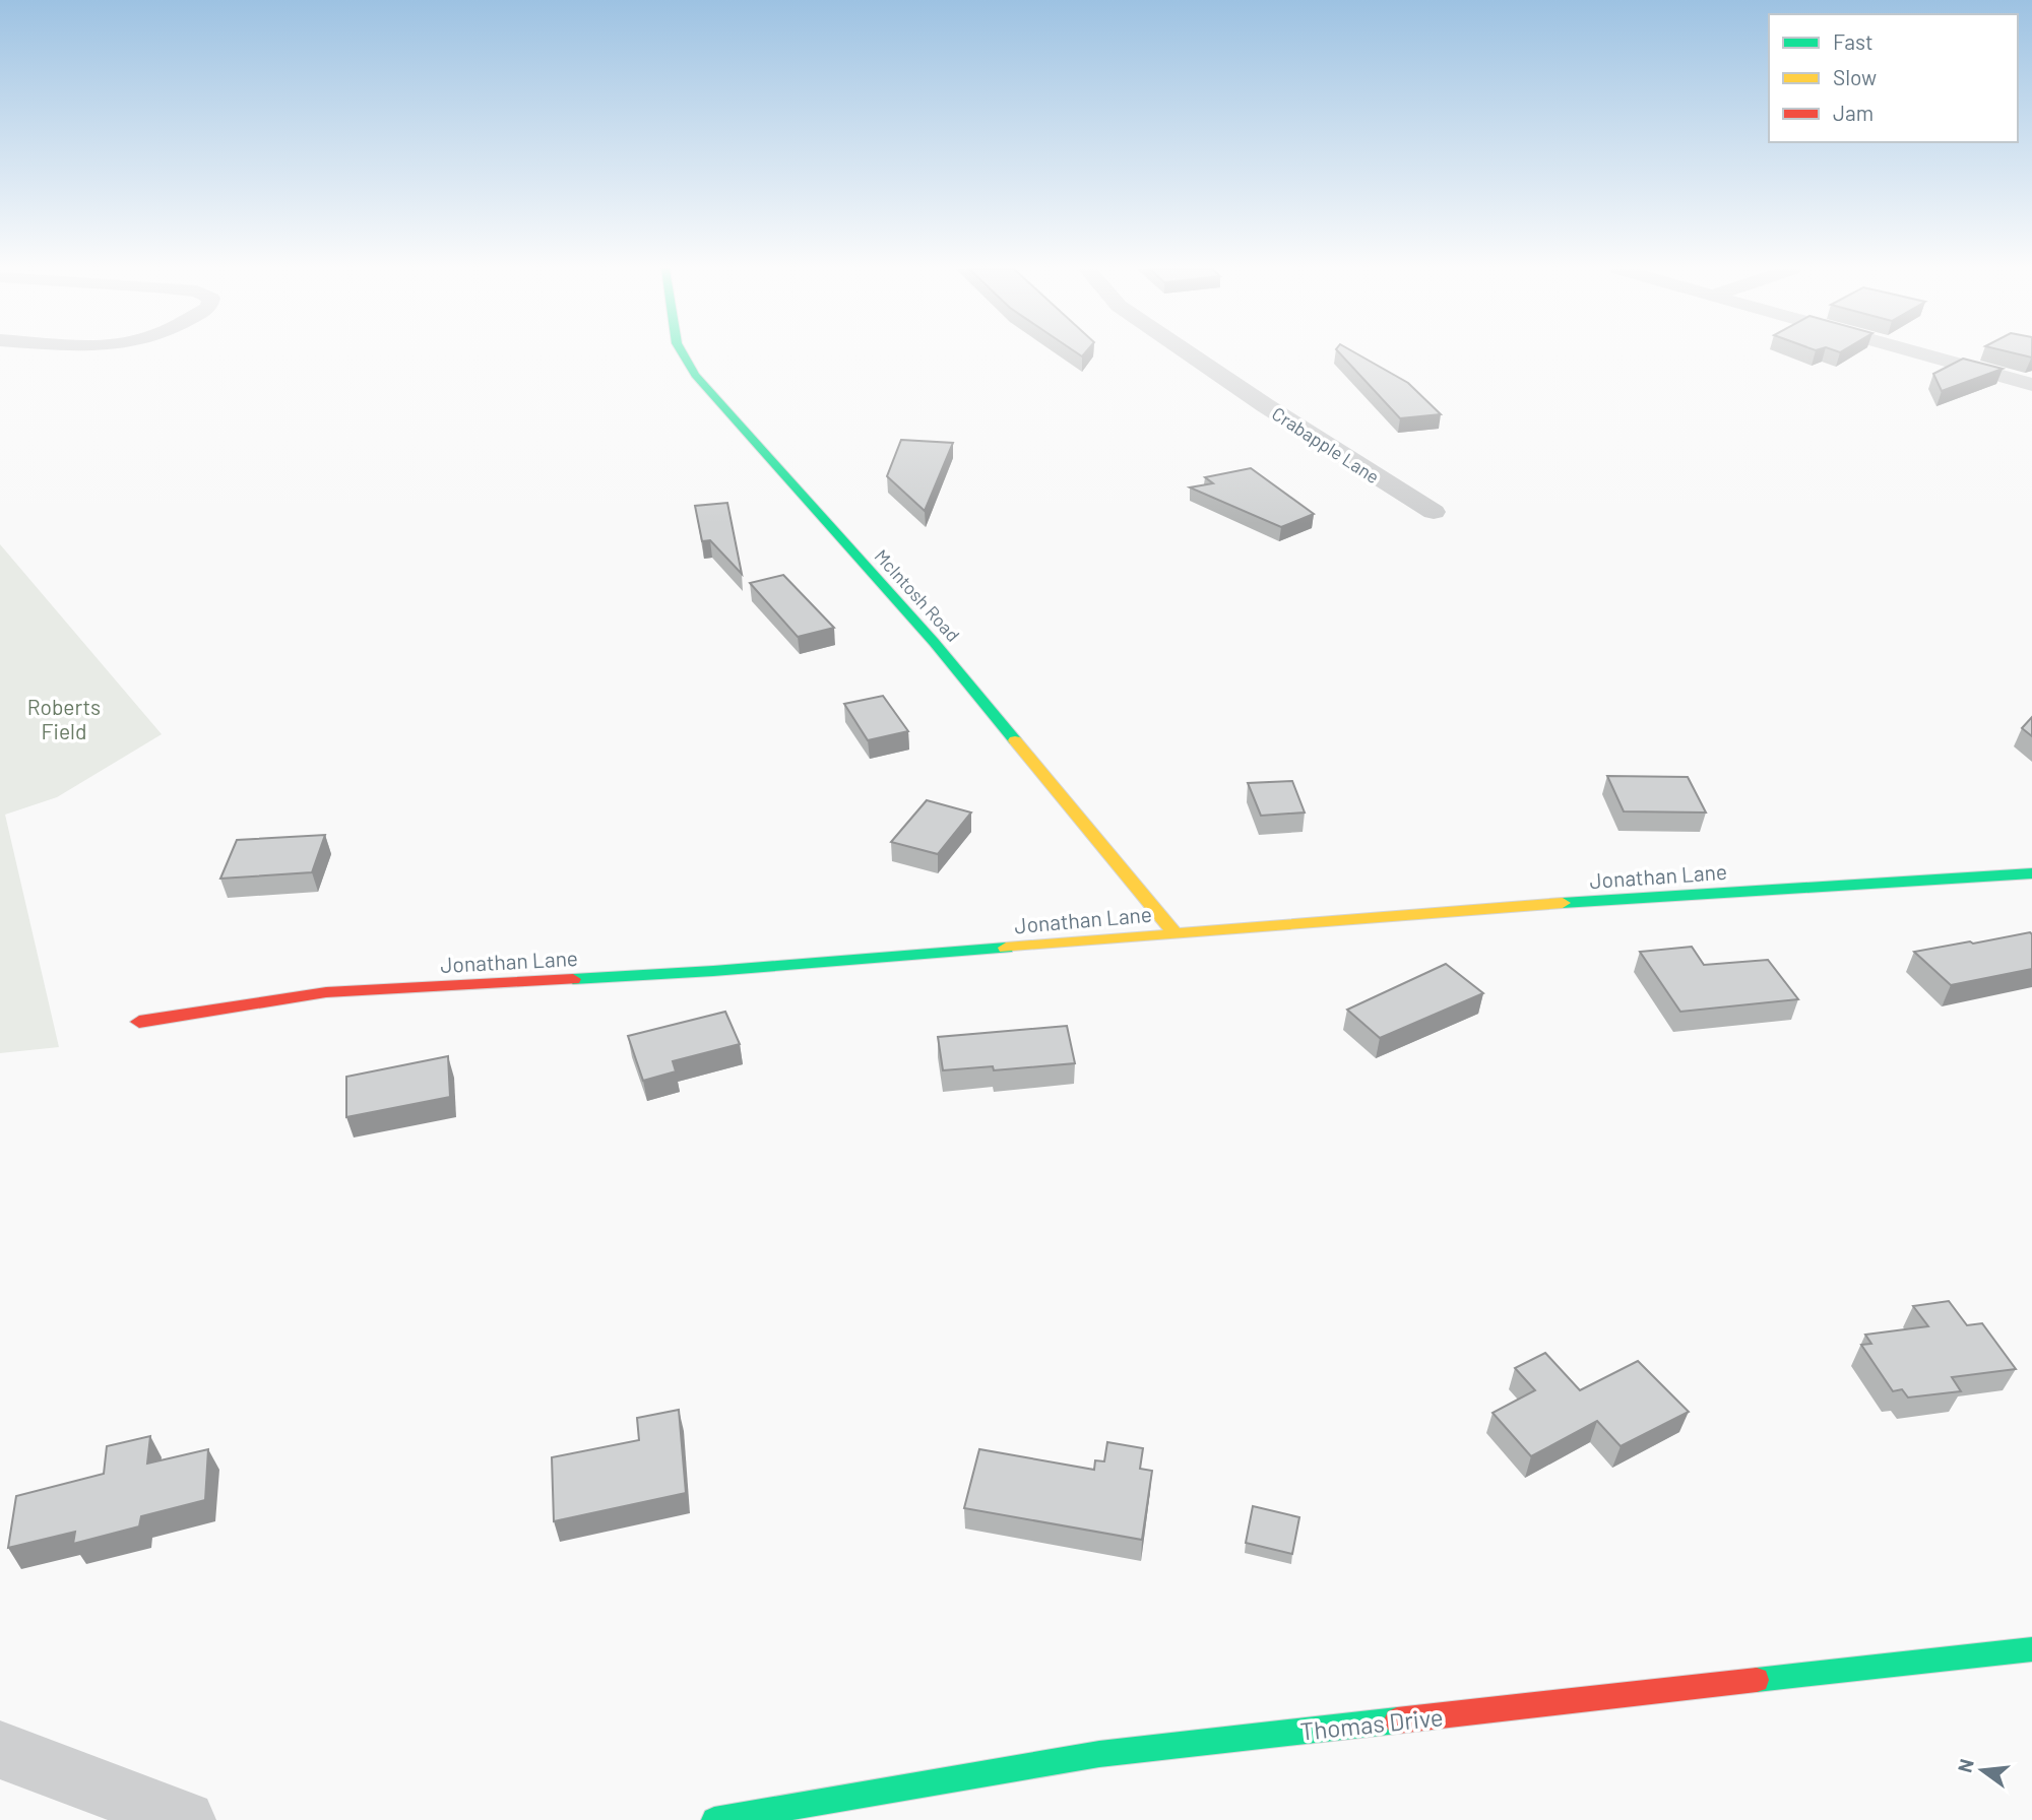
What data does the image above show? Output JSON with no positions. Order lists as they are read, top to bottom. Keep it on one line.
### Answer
{"streets":{"street":["Crabapple Lane","McIntosh Road","Jonathan Lane","Thomas Drive"]},"crossings":[["McIntosh Road","Jonathan Lane"]],"parks":["Roberts Field"],"legend":["Fast","Slow","Jam"],"north":"left"}
